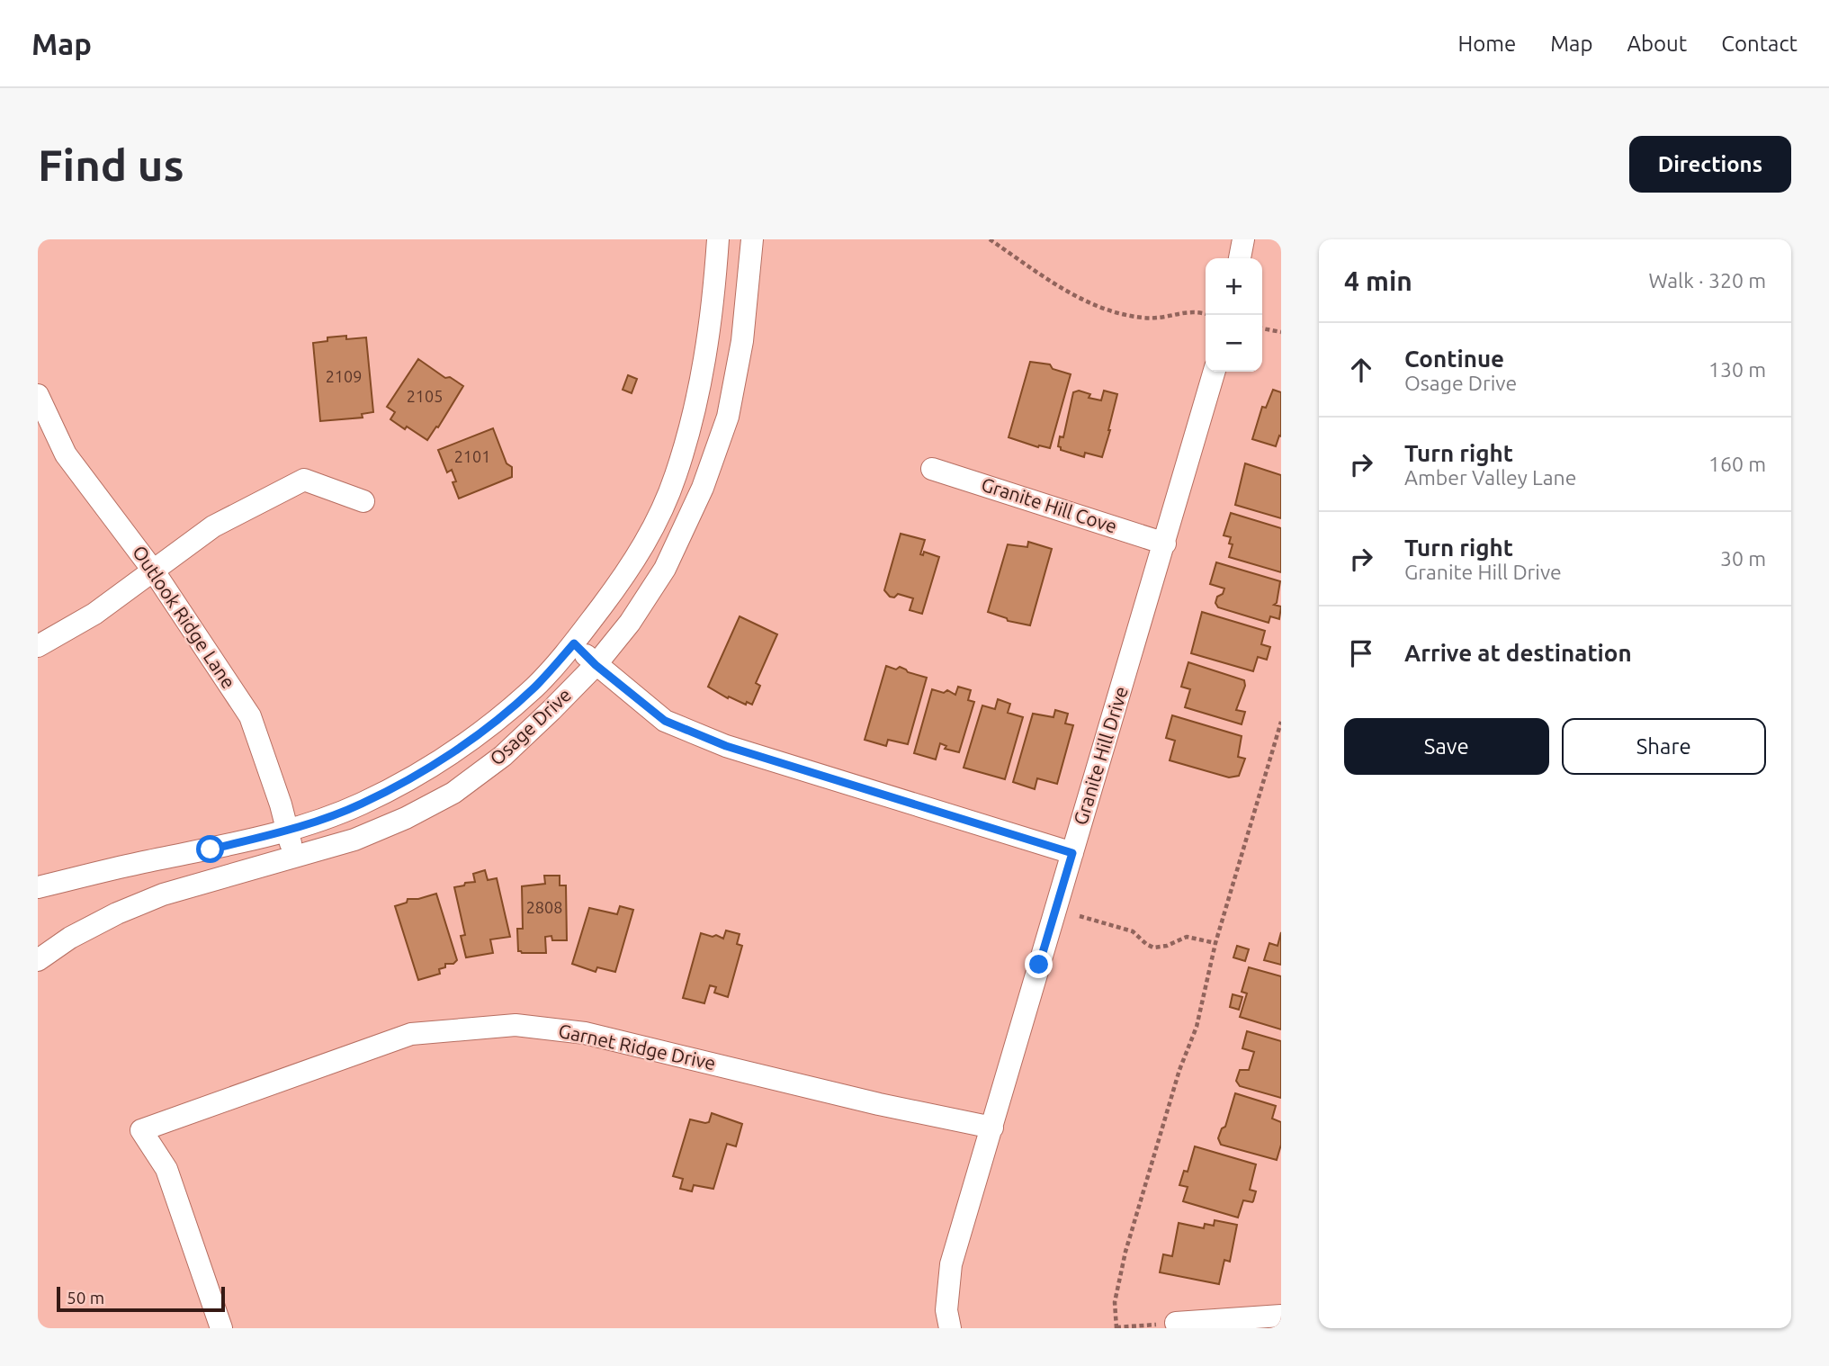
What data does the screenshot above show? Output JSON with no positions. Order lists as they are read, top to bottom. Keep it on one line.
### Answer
{"streets":{"street":["Granite Hill Cove","Outlook Ridge Lane","Osage Drive","Granite Hill Drive","Garnet Ridge Drive"]},"crossings":[["Granite Hill Cove","Granite Hill Drive"],["Outlook Ridge Lane","Osage Drive"],["Granite Hill Drive","Garnet Ridge Drive"]],"house_numbers":["2109","2105","2101","2808"],"scale_bar":"50 m","page":{"header":"Map","nav":["Home","Map","About","Contact"],"buttons":["Directions",["Save","Share"]],"title":"Find us","heading":["4 min","Walk · 320 m"],"map_buttons":["+","−"],"list":[["Continue","Osage Drive","130 m"],["Turn right","Amber Valley Lane","160 m"],["Turn right","Granite Hill Drive","30 m"],"Arrive at destination"],"scale":"50 m"}}
